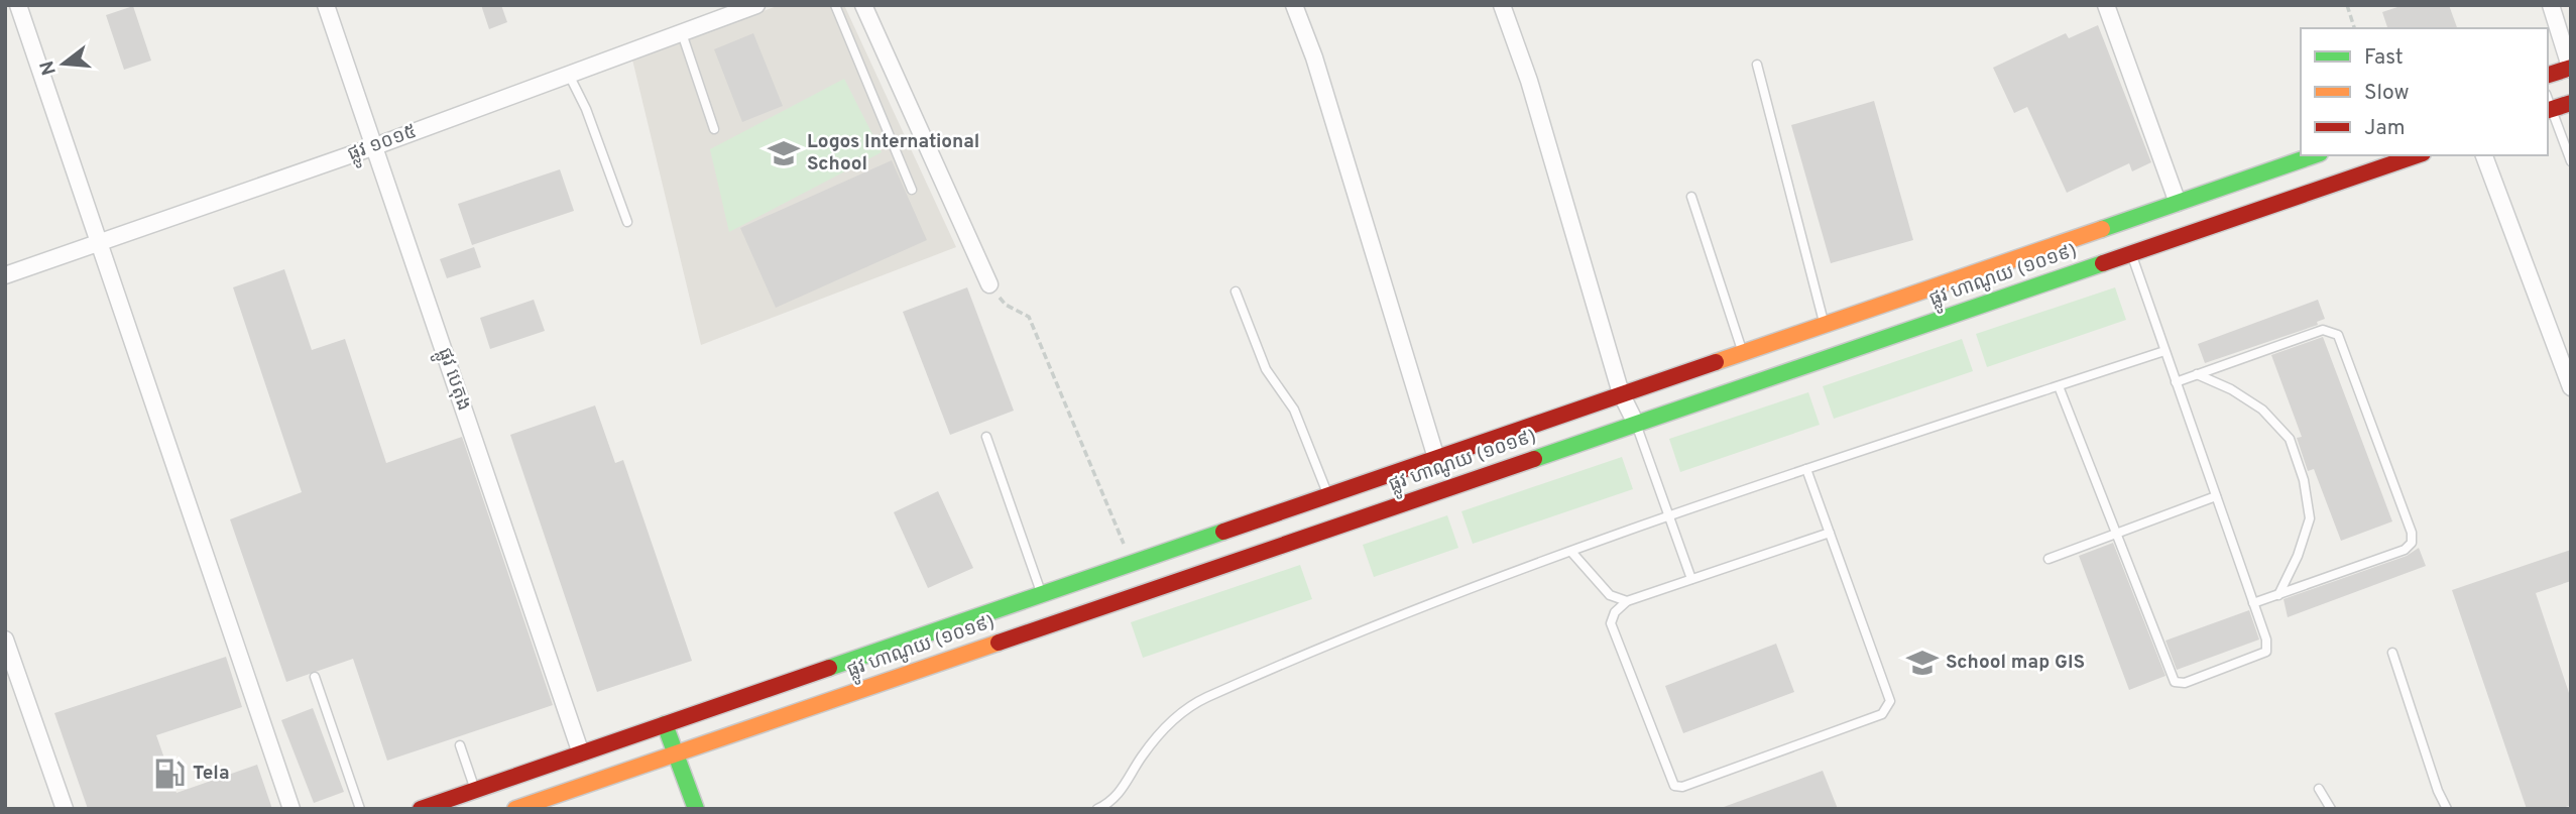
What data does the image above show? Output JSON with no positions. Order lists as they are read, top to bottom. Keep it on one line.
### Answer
{"streets":{"main road":["ផ្លូវ ហាណូយ (១០១៩)"],"street":["ផ្លូវ ១០១៥","ផ្លូវ បេតុង"]},"crossings":[["ផ្លូវ ១០១៥","ផ្លូវ បេតុង"],["ផ្លូវ ហាណូយ (១០១៩)","ផ្លូវ បេតុង"]],"places":{"school or university":["Logos International School","School map GIS"],"fuel station":["Tela"]},"legend":["Fast","Slow","Jam"],"north":"left"}
